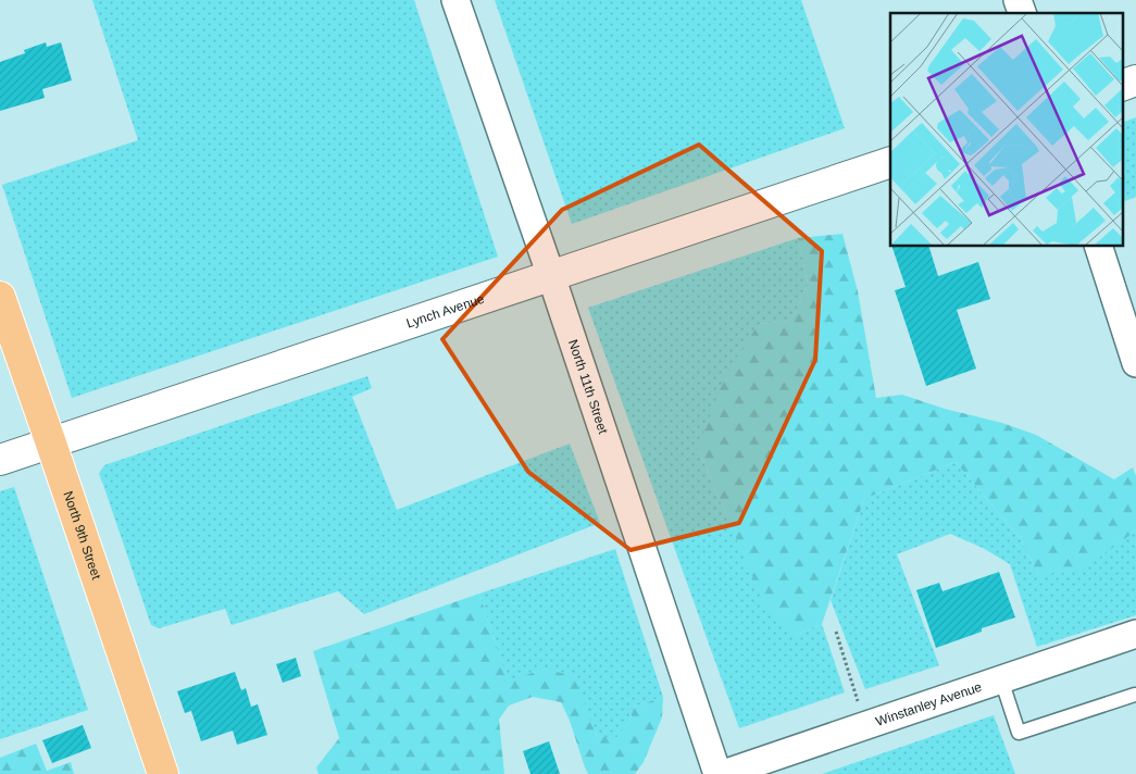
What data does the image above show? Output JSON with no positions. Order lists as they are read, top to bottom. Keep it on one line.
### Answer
{"streets":{"main road":["North 9th Street"],"street":["Lynch Avenue","North 11th Street","Winstanley Avenue"]},"crossings":[["Lynch Avenue","North 11th Street"],["Lynch Avenue","North 9th Street"]]}
